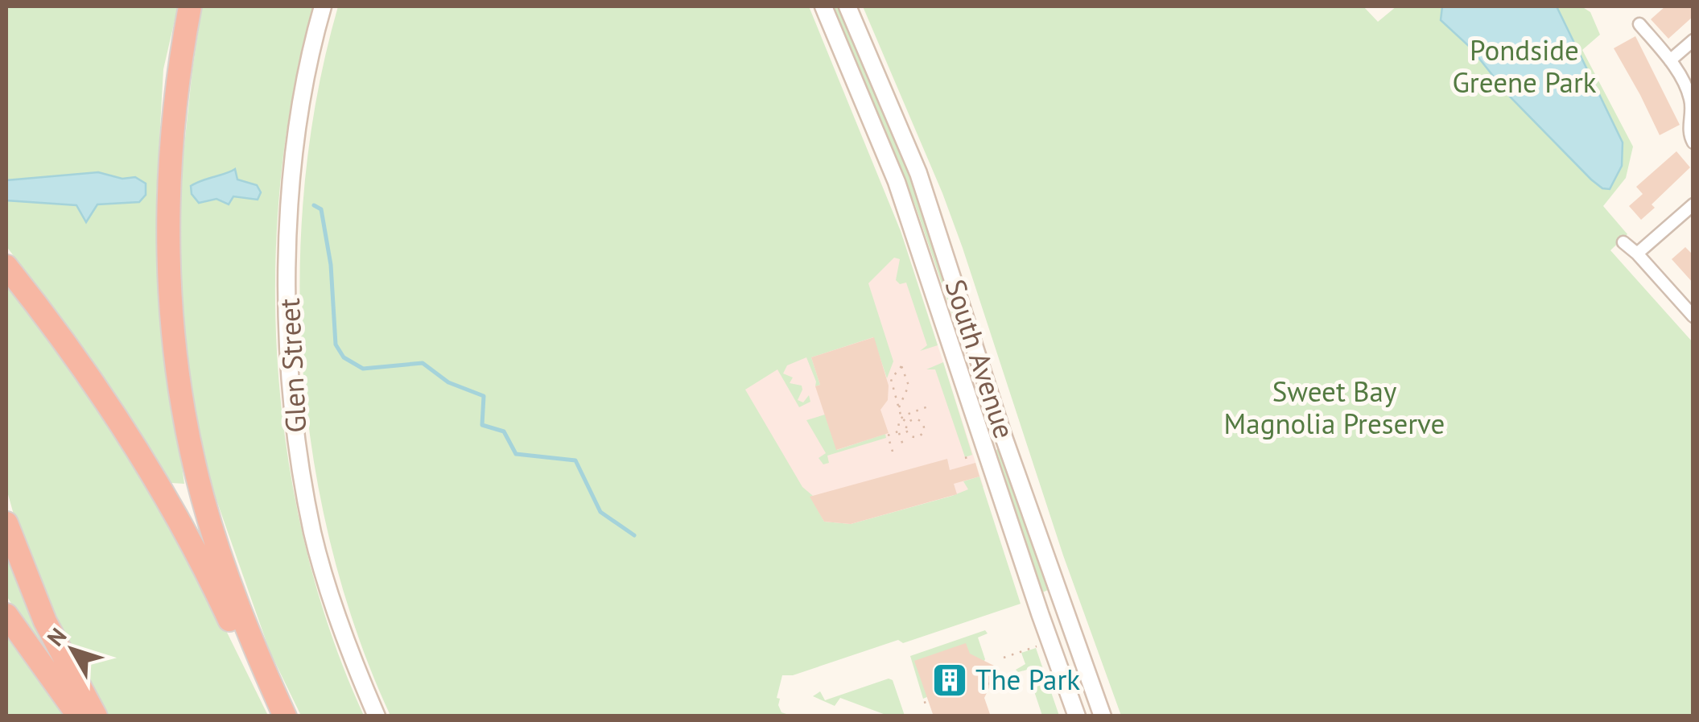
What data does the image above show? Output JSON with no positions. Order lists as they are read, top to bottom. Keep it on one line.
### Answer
{"streets":{"street":["South Avenue","Glen Street"]},"parks":["Pondside Greene Park","Sweet Bay Magnolia Preserve"],"places":{"building":["The Park"]},"north":"top left"}
